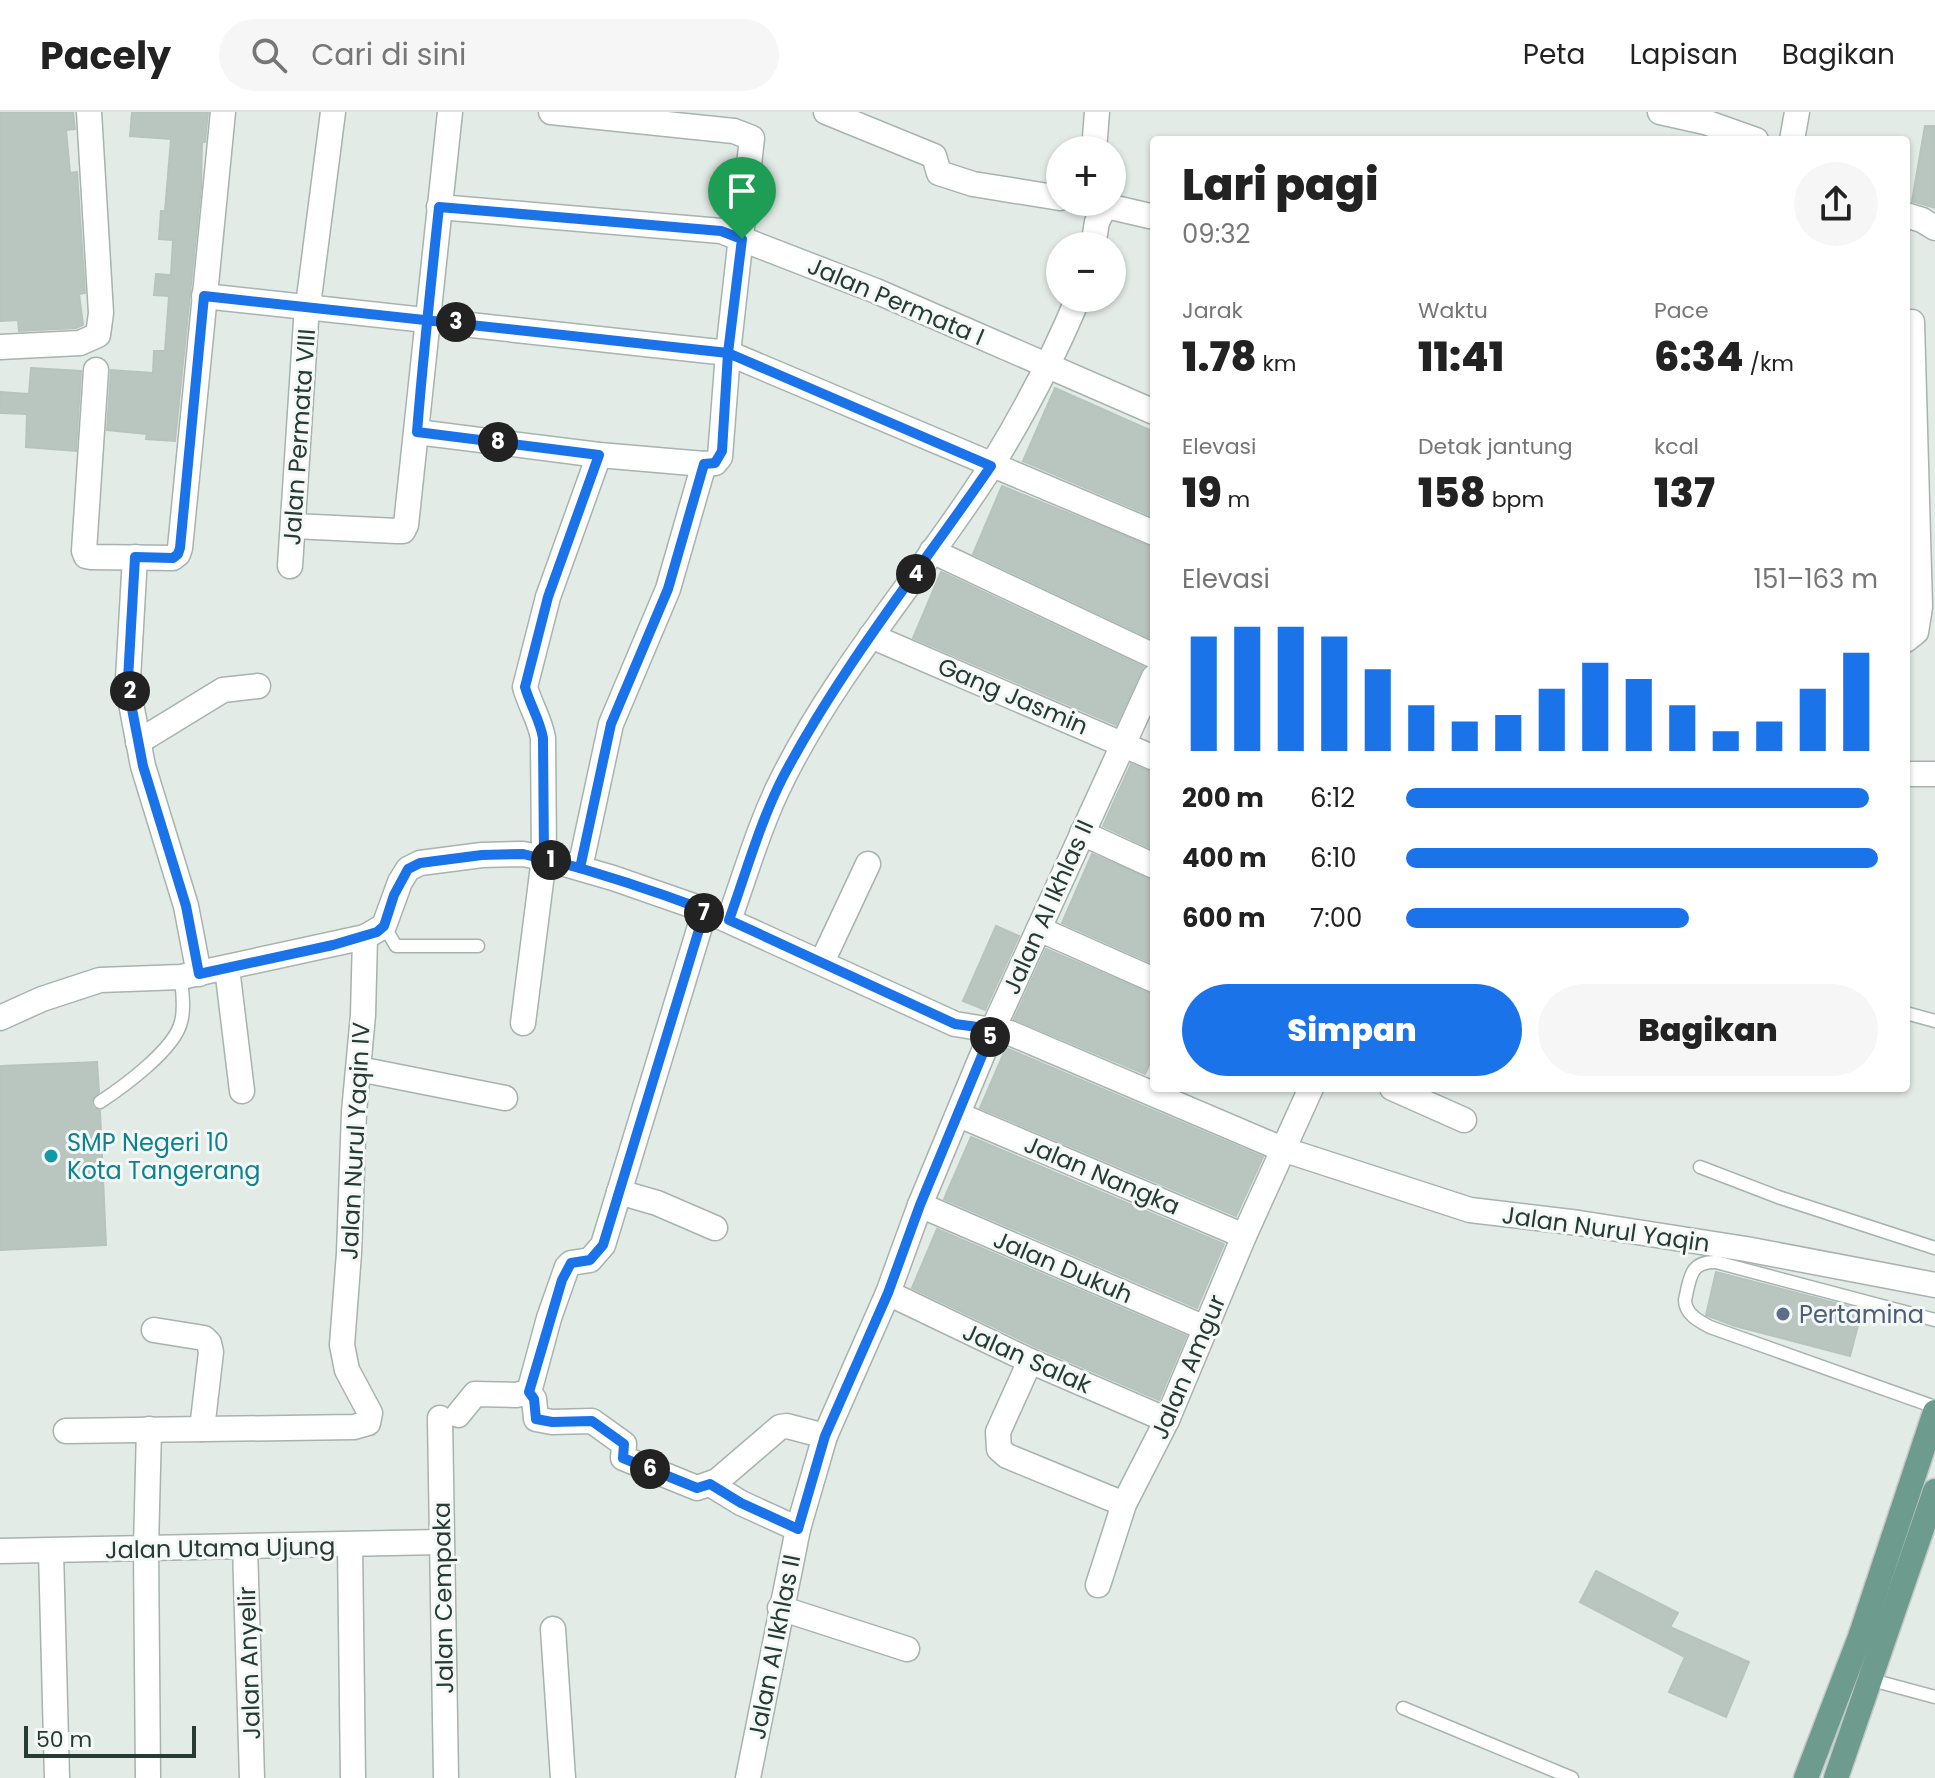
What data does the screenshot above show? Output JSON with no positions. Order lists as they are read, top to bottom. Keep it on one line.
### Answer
{"streets":{"street":["Jalan Permata I","Jalan Permata VIII","Gang Jasmin","Jalan Al Ikhlas II","Jalan Nurul Yaqin IV","Jalan Nangka","Jalan Nurul Yaqin","Jalan Dukuh","Jalan Salak","Jalan Amgur","Jalan Utama Ujung","Jalan Cempaka","Jalan Anyelir"]},"crossings":[["Gang Jasmin","Jalan Al Ikhlas II"],["Jalan Al Ikhlas II","Jalan Nangka"],["Jalan Al Ikhlas II","Jalan Nurul Yaqin"],["Jalan Al Ikhlas II","Jalan Dukuh"],["Jalan Al Ikhlas II","Jalan Salak"],["Jalan Nurul Yaqin IV","Jalan Nurul Yaqin"],["Jalan Nangka","Jalan Amgur"],["Jalan Nurul Yaqin","Jalan Amgur"],["Jalan Dukuh","Jalan Amgur"],["Jalan Salak","Jalan Amgur"],["Jalan Utama Ujung","Jalan Cempaka"],["Jalan Utama Ujung","Jalan Anyelir"]],"places":["SMP Negeri 10 Kota Tangerang","Pertamina"],"scale_bar":"50 m","page":{"header":"Pacely","search":"Cari di sini","nav":["Peta","Lapisan","Bagikan"],"map_buttons":["+","−"],"heading":["Lari pagi","09:32"],"stats":[["Jarak","1.78 km"],["Waktu","11:41"],["Pace","6:34 /km"],["Elevasi","19 m"],["Detak jantung","158 bpm"],["kcal","137"]],"pins":["3","8","4","2","1","7","5","6"],"chart":["Elevasi","151–163 m"],"list":[{"name":"200 m","note":"6:12"},{"name":"400 m","note":"6:10"},{"name":"600 m","note":"7:00"}],"buttons":["Simpan","Bagikan"],"scale":"50 m"}}
